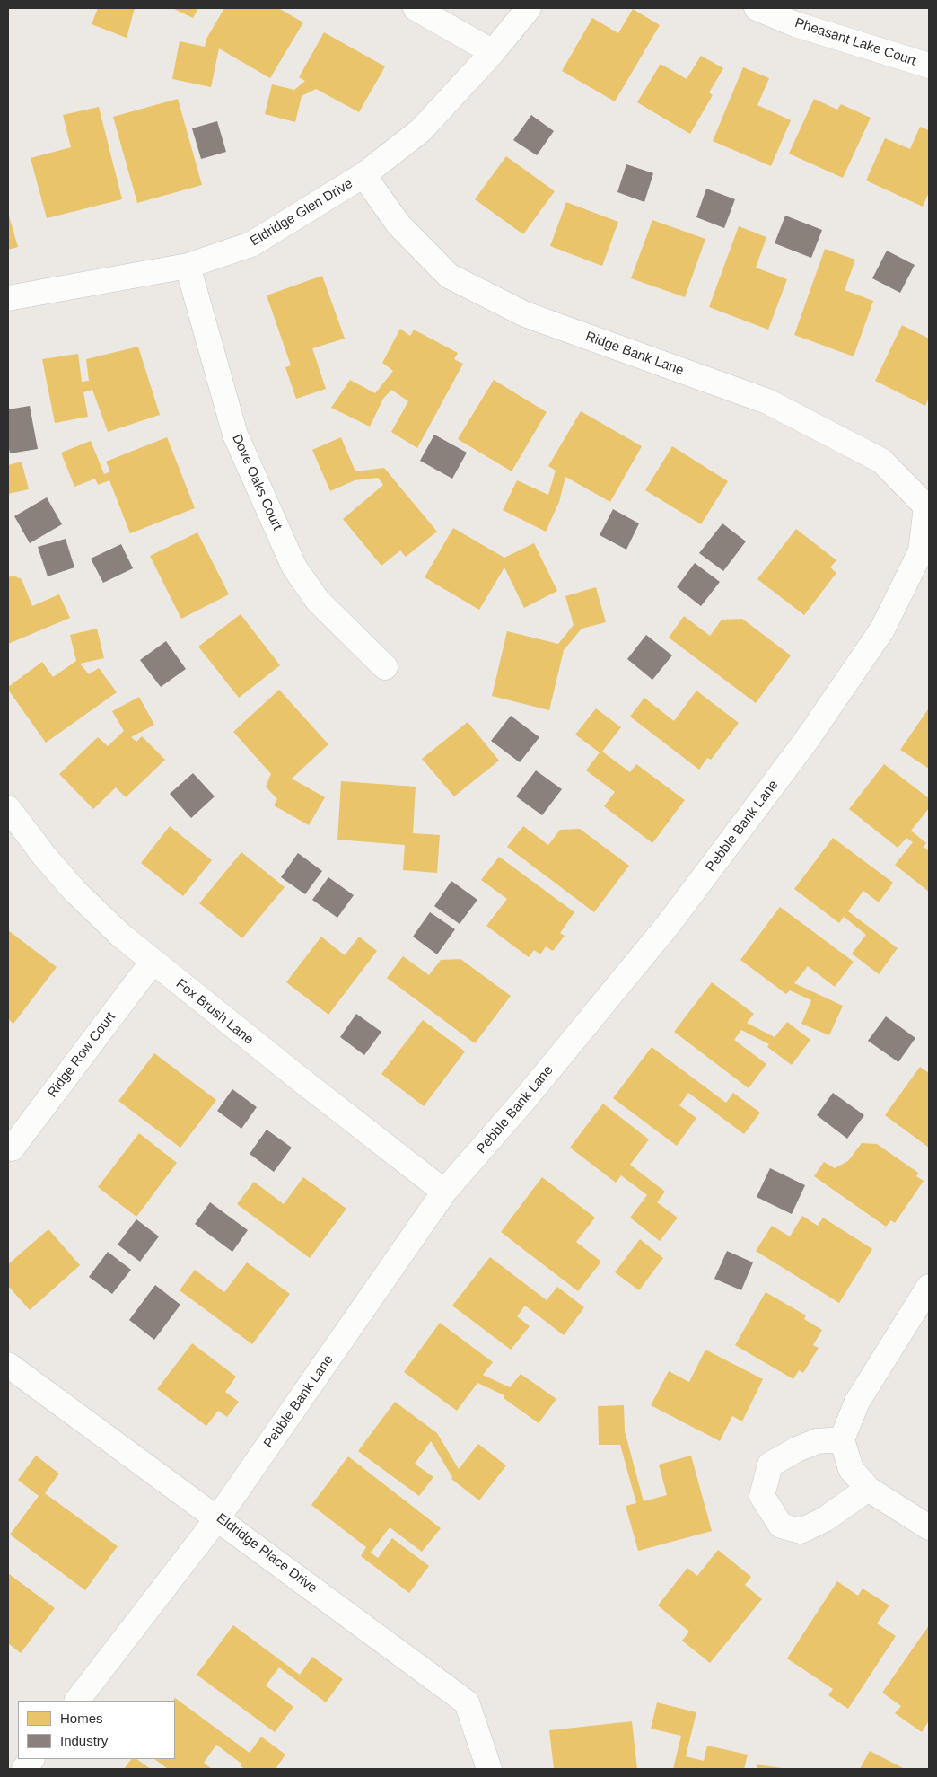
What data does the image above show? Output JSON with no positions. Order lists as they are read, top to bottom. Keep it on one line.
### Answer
{"streets":{"street":["Pheasant Lake Court","Eldridge Glen Drive","Ridge Bank Lane","Dove Oaks Court","Pebble Bank Lane","Fox Brush Lane","Ridge Row Court","Eldridge Place Drive"]},"crossings":[["Eldridge Glen Drive","Ridge Bank Lane"],["Eldridge Glen Drive","Dove Oaks Court"],["Ridge Bank Lane","Pebble Bank Lane"],["Pebble Bank Lane","Fox Brush Lane"],["Pebble Bank Lane","Eldridge Place Drive"],["Fox Brush Lane","Ridge Row Court"]],"legend":["Homes","Industry"]}
